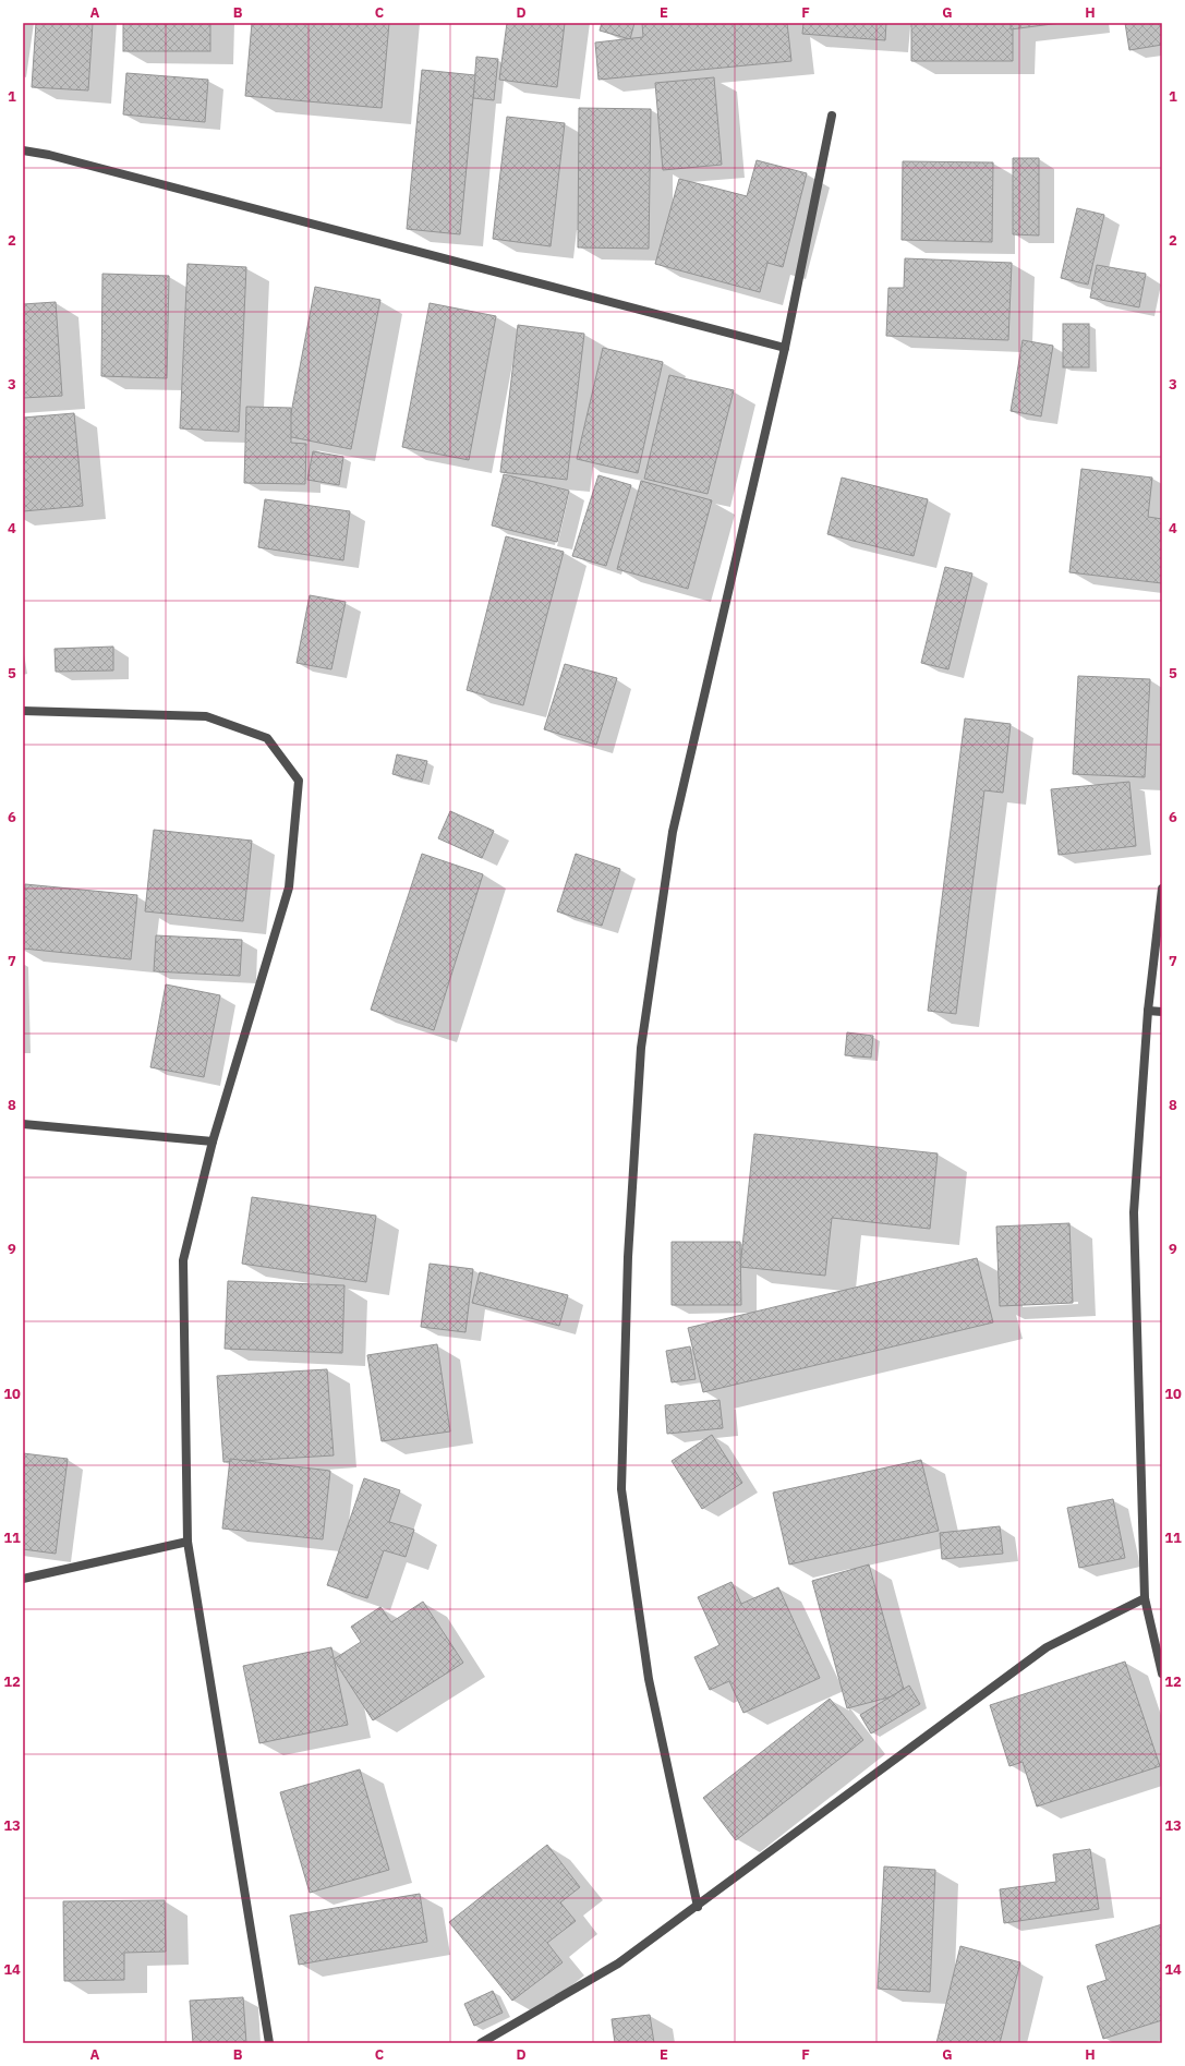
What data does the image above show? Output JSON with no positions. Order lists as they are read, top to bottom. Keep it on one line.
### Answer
{"grid":{"columns":["A","B","C","D","E","F","G","H"],"rows":["1","2","3","4","5","6","7","8","9","10","11","12","13","14"]}}
